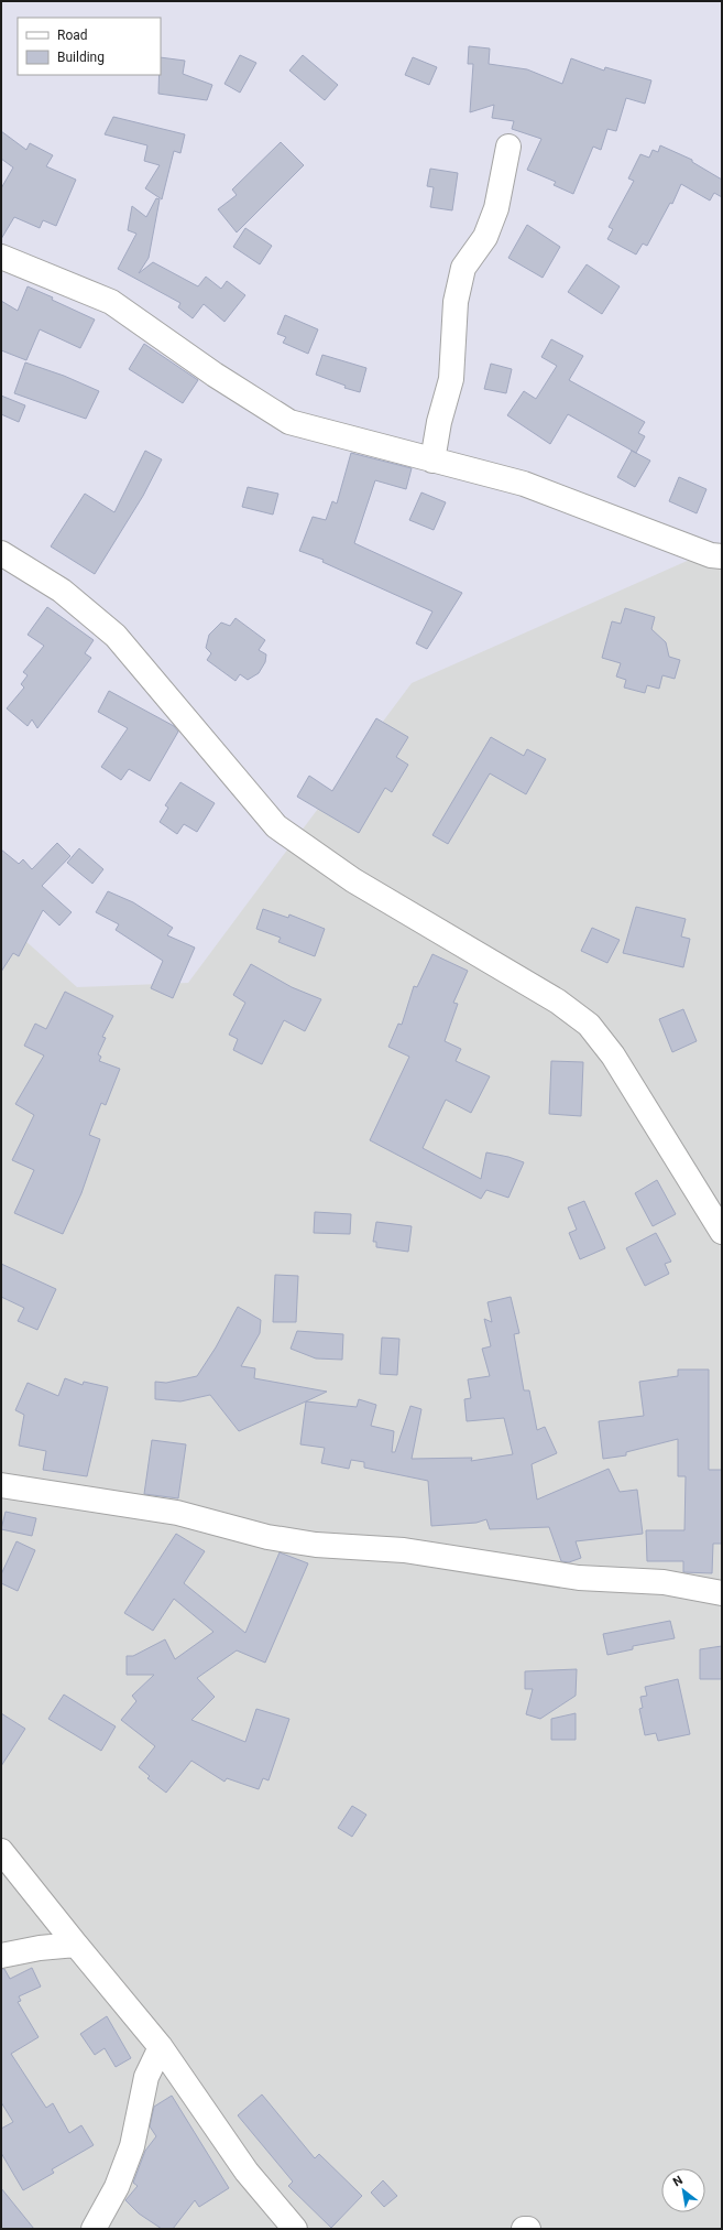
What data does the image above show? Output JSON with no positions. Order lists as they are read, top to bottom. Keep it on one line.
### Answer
{"legend":["Road","Building"],"north":"top left"}
